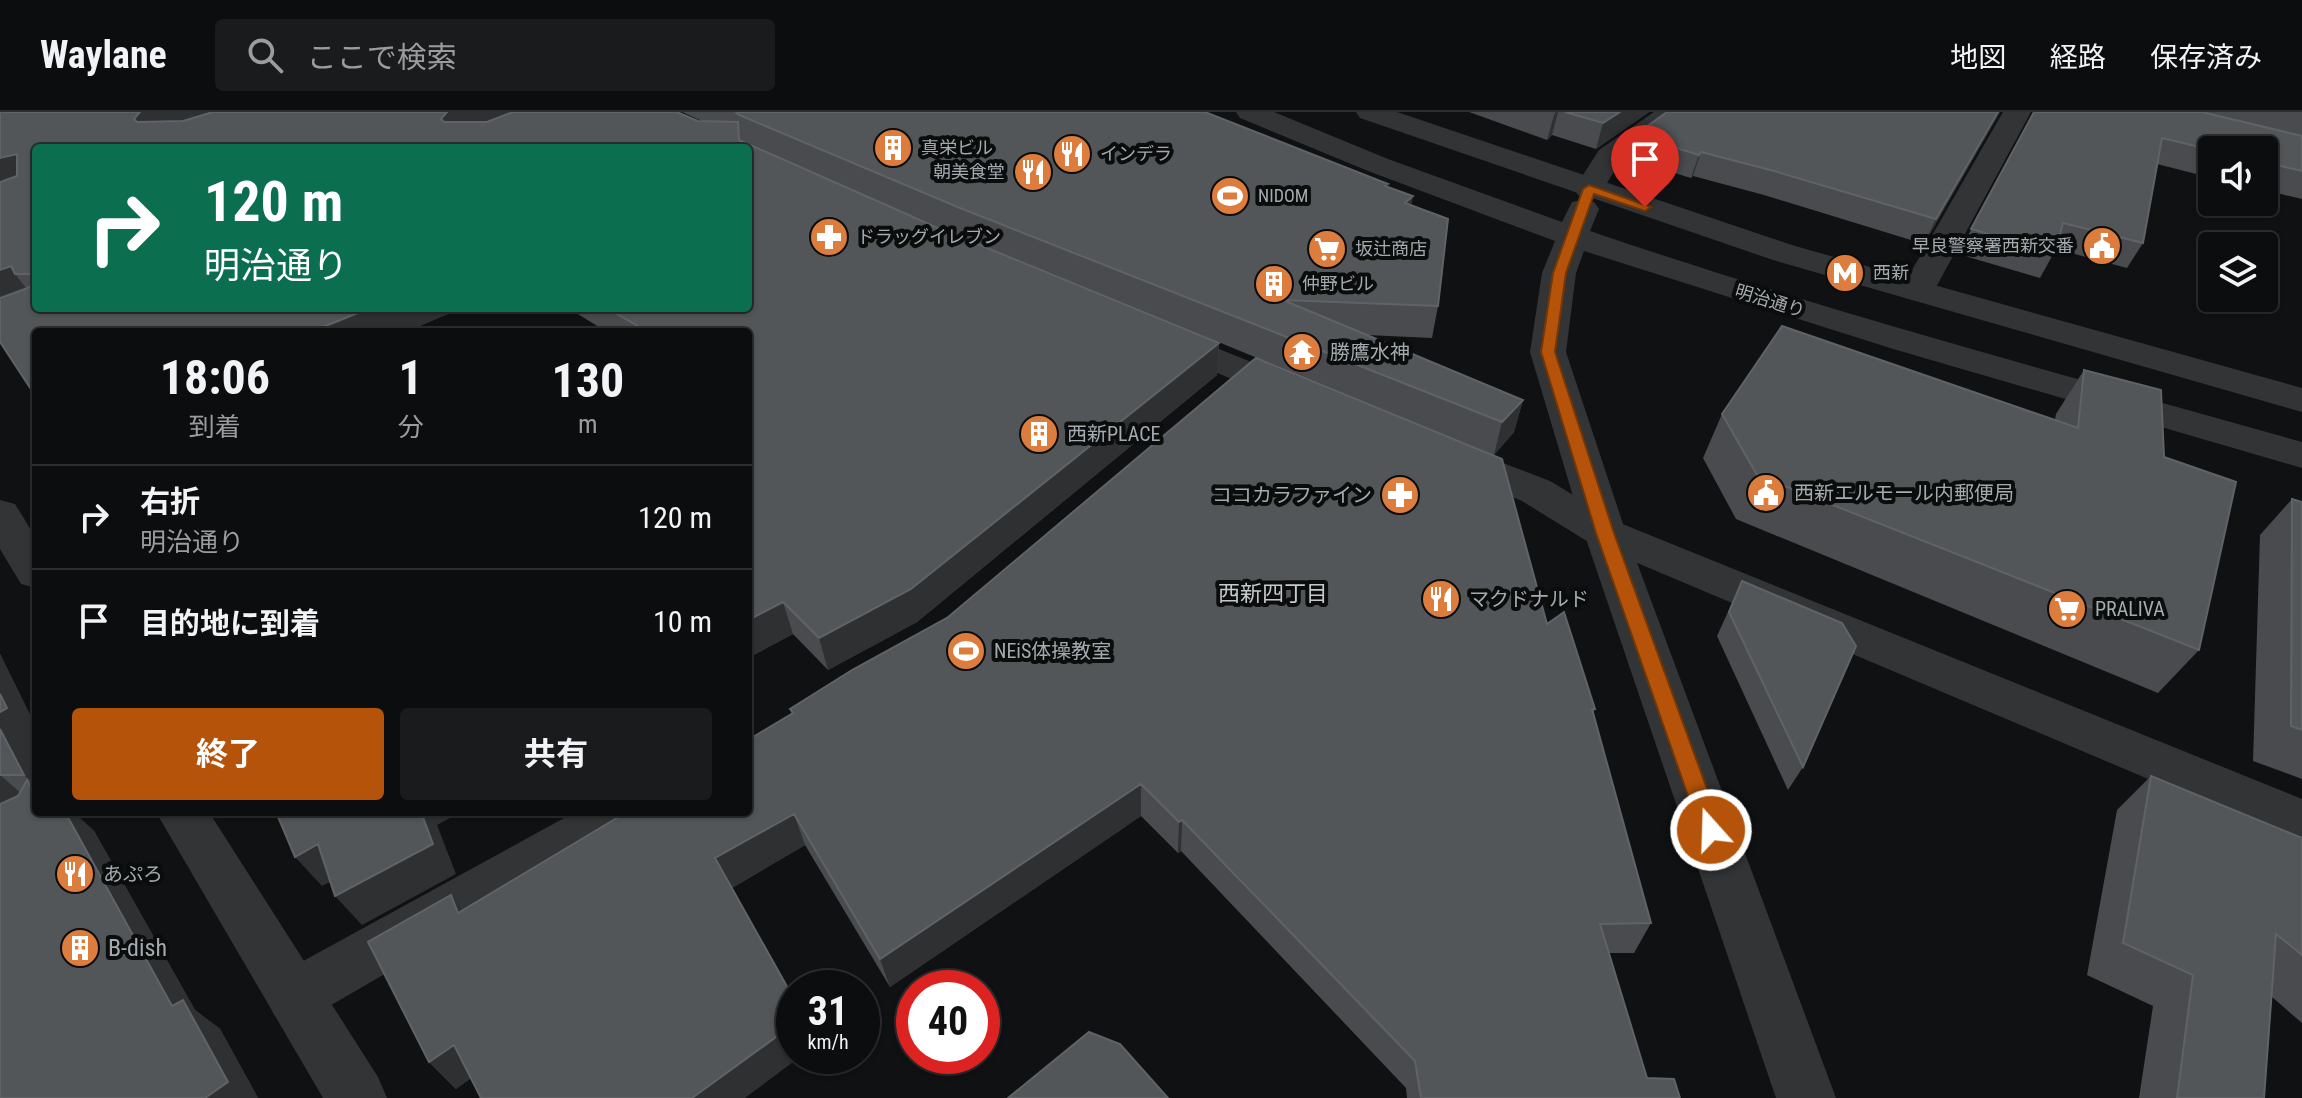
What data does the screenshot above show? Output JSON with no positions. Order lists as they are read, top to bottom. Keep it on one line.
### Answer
{"streets":{"street":["明治通り"]},"districts":["西新四丁目"],"places":{"building":["真栄ビル","仲野ビル","西新PLACE","B-dish"],"restaurant":["インデラ","朝美食堂","マクドナルド","あぷろ"],"sports":["NIDOM","NEiS体操教室"],"pharmacy":["ドラッグイレブン","ココカラファイン"],"public building":["早良警察署西新交番","西新エルモール内郵便局"],"supermarket":["坂辻商店","PRALIVA"],"metro station":["西新"],"temple":["勝鷹水神"]},"page":{"header":"Waylane","search":"ここで検索","nav":["地図","経路","保存済み"],"turn":["120 m","明治通り"],"eta":["18:06","到着","1","分","130","m"],"list":[{"name":"右折","note":"明治通り","value":"120 m"},{"name":"目的地に到着","value":"10 m"}],"buttons":["終了","共有"],"speed":"31 km/h","limit":"40"}}
